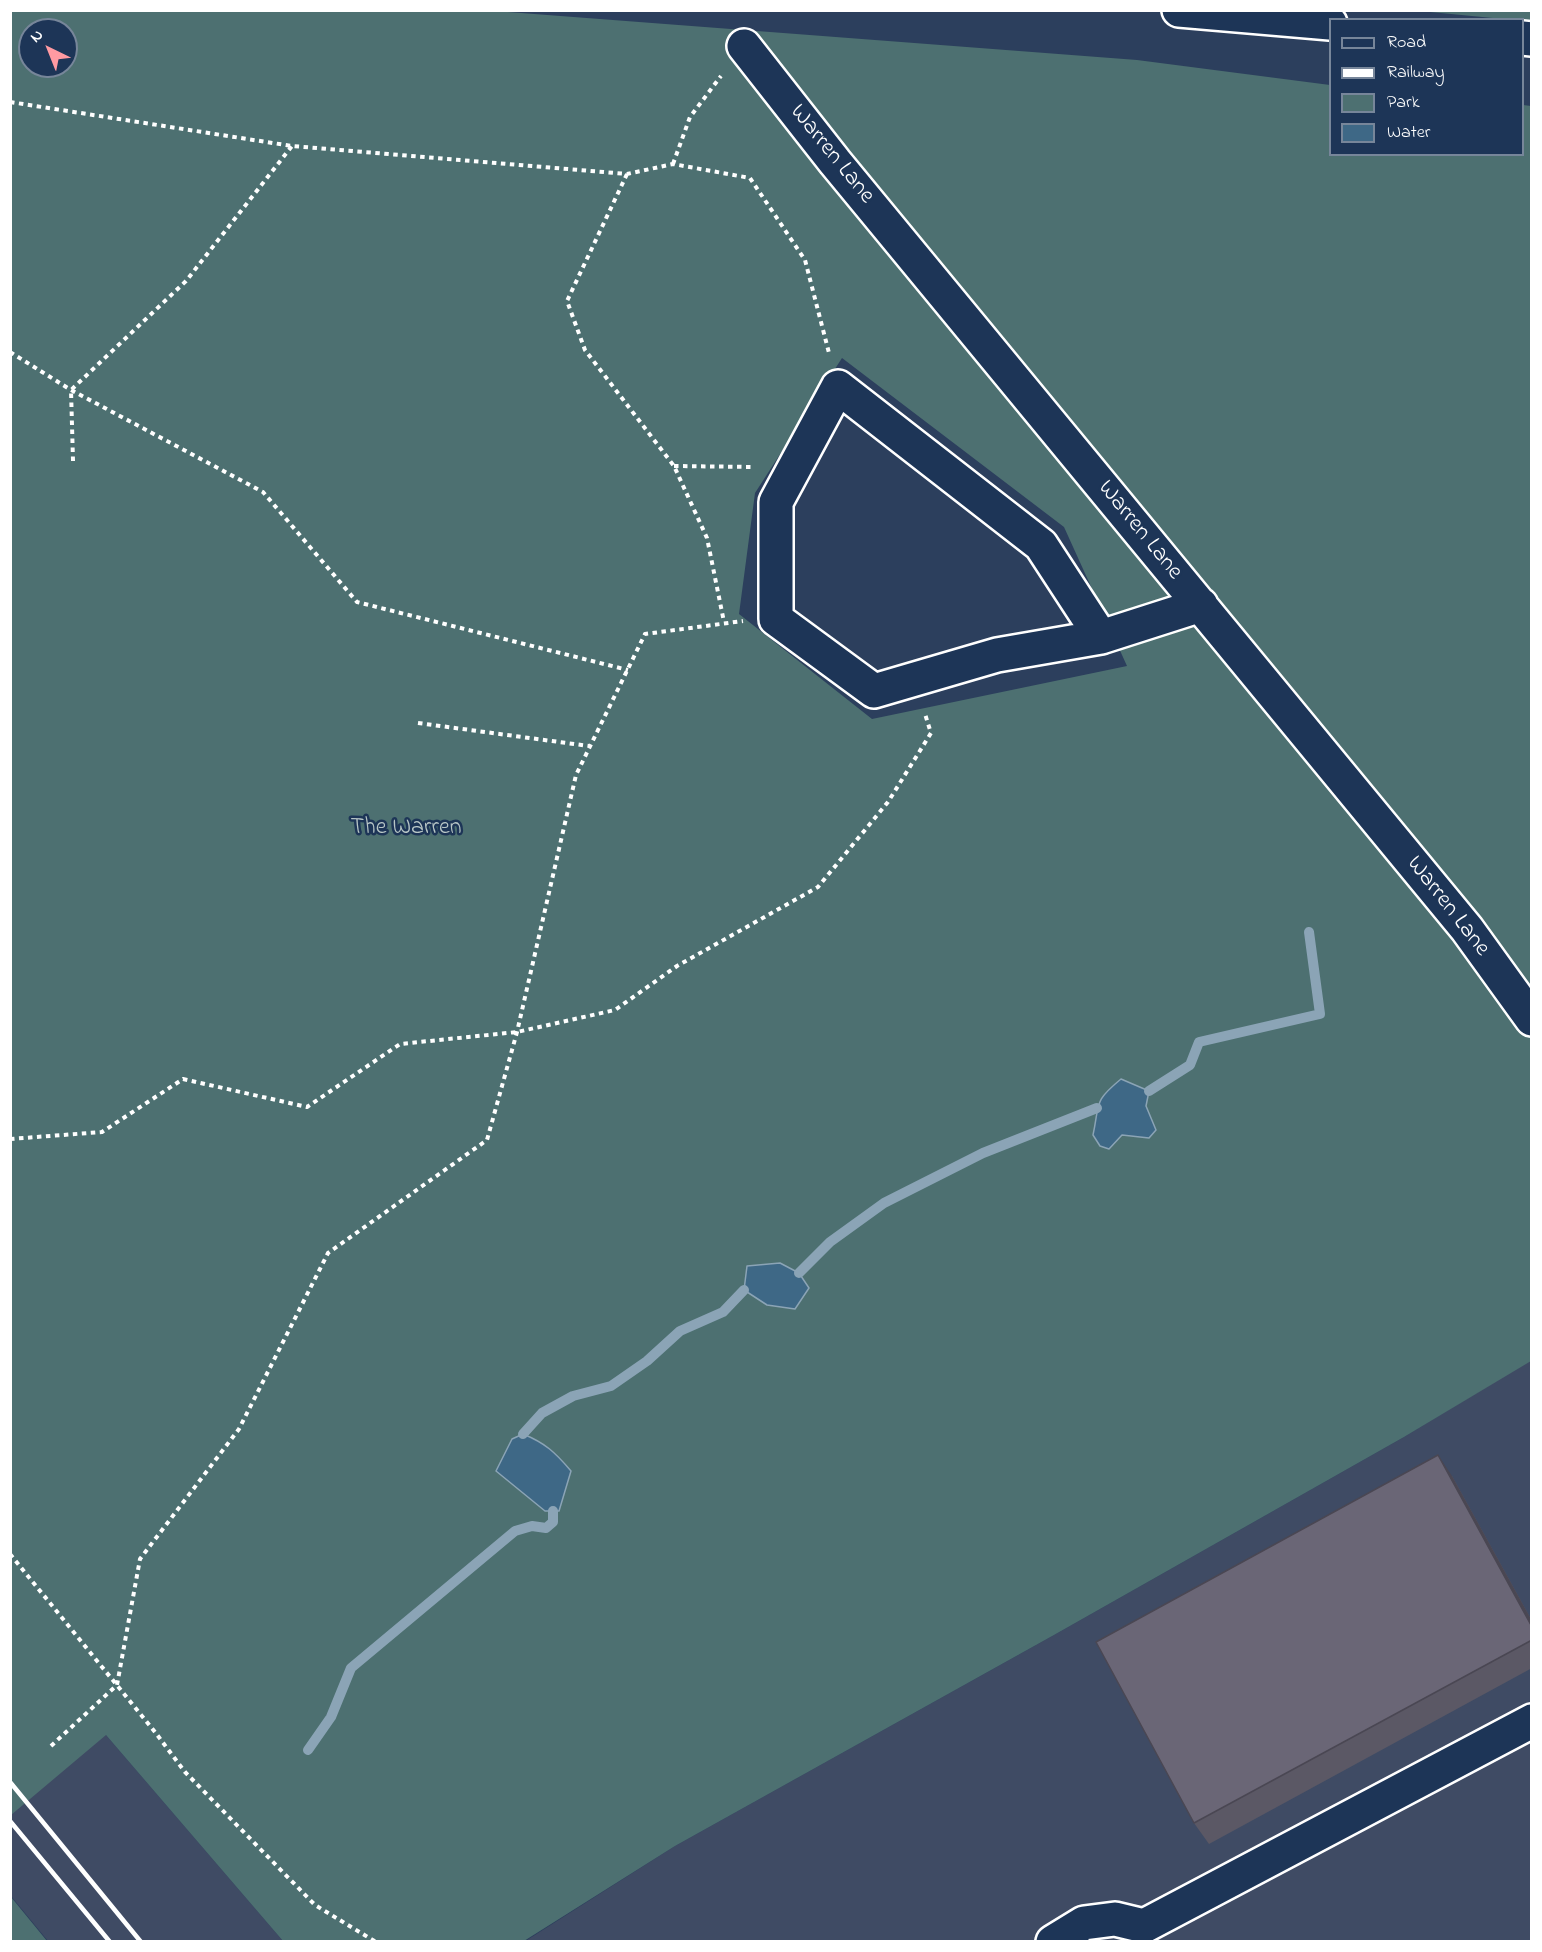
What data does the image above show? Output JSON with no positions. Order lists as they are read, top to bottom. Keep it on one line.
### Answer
{"streets":{"main road":["Warren Lane"]},"parks":["The Warren"],"legend":["Road","Railway","Park","Water"],"north":"top left"}
